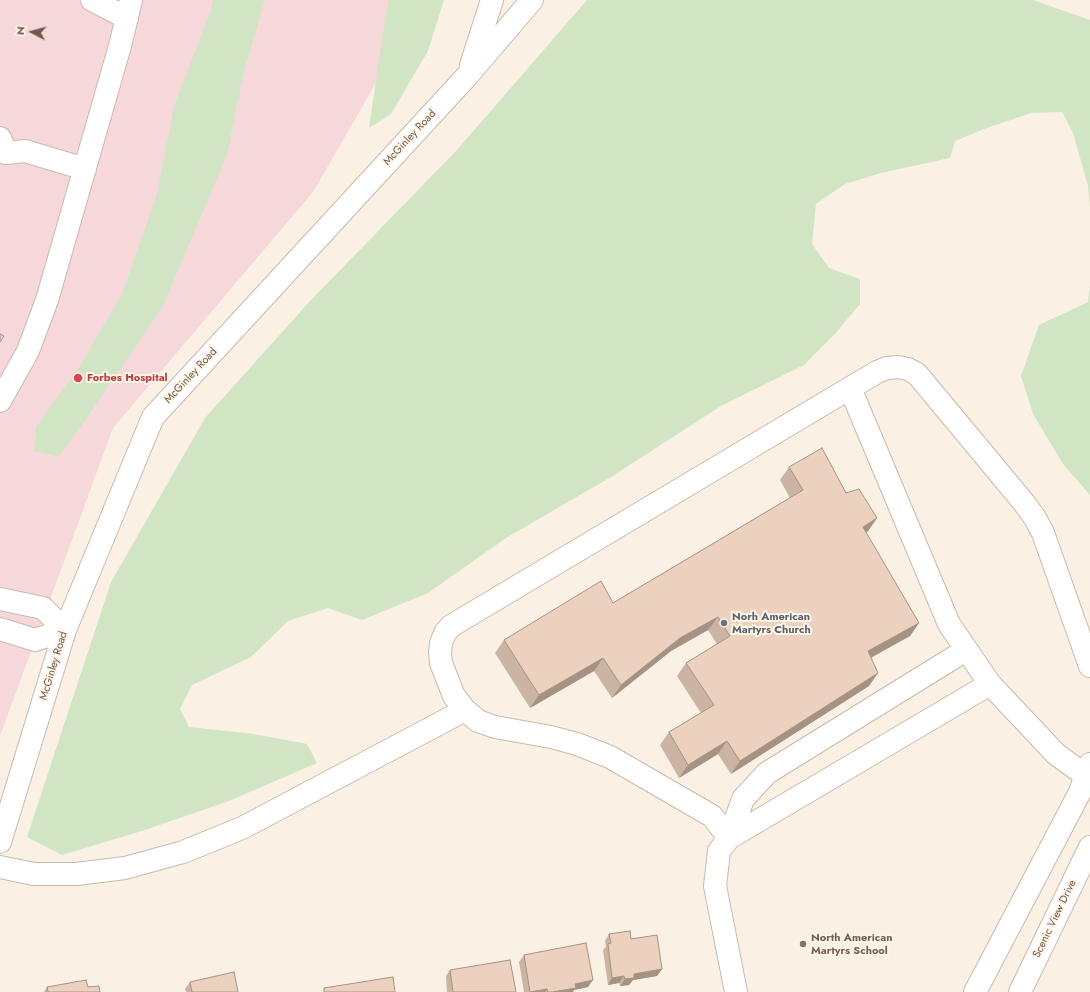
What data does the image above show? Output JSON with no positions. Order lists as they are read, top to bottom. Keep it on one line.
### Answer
{"streets":{"street":["McGinley Road","Scenic View Drive"]},"places":["Forbes Hospital","Norh American Martyrs Church","North American Martyrs School"],"north":"left"}
